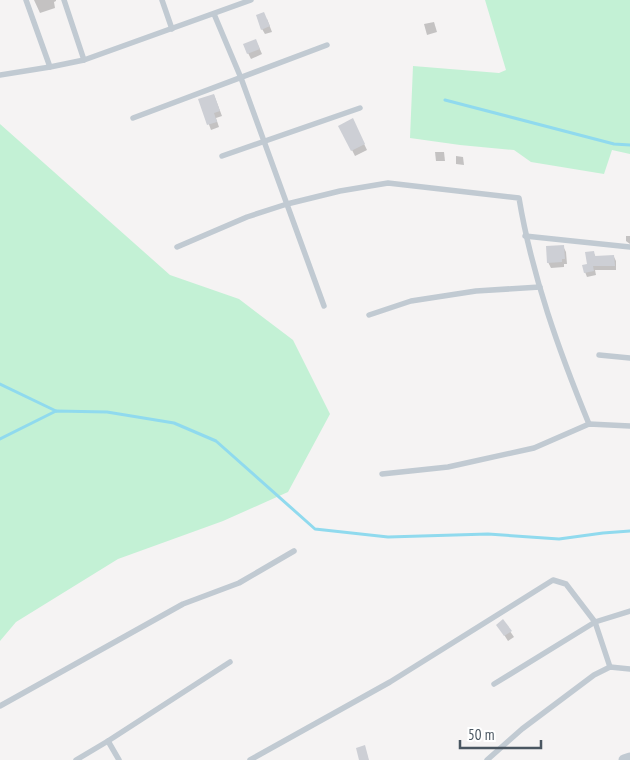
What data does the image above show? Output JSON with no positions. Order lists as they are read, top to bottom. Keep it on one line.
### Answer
{"scale_bar":"50 m"}
